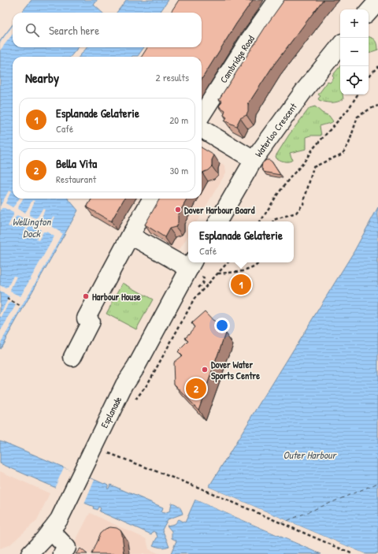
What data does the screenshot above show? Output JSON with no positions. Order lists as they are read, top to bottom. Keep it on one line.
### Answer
{"streets":{"street":["Cambridge Road","Waterloo Crescent","Esplanade"]},"water":["Wellington Dock","Outer Harbour"],"places":["Dover Harbour Board","Harbour House","Dover Water Sports Centre"],"page":{"map_buttons":["+","−"],"search":"Search here","heading":["Nearby","2 results"],"list":[{"mark":"1","name":"Esplanade Gelaterie","note":"Café","value":"20 m"},{"mark":"2","name":"Bella Vita","note":"Restaurant","value":"30 m"}],"popup":["Esplanade Gelaterie","Café"],"pins":["1","2"]}}
